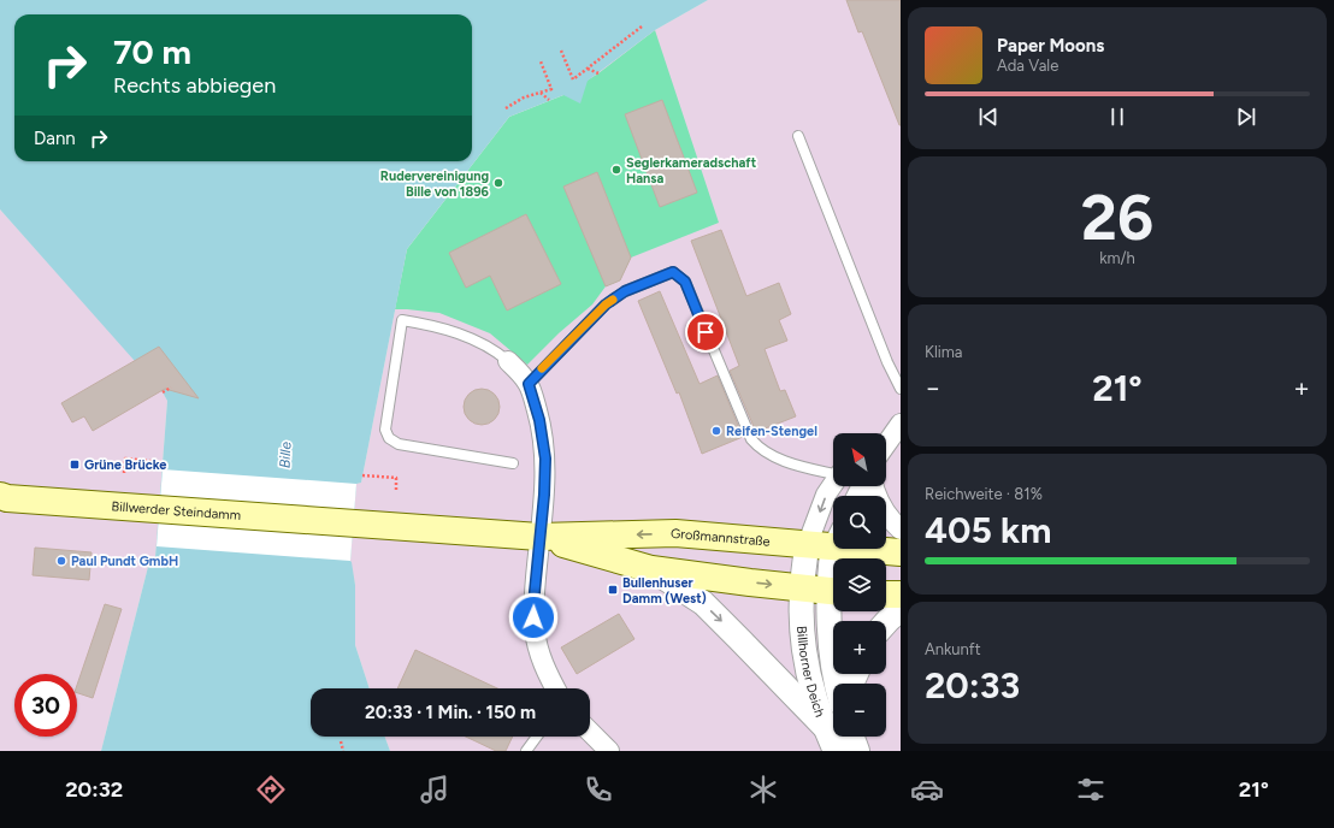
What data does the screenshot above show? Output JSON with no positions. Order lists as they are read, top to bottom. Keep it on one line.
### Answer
{"streets":{"main road":["Billwerder Steindamm","Großmannstraße"],"street":["Billhorner Deich"]},"crossings":[["Billwerder Steindamm","Großmannstraße"],["Großmannstraße","Billhorner Deich"]],"water":["Bille"],"places":{"other":["Seglerkameradschaft Hansa","Rudervereinigung Bille von 1896","Reifen-Stengel","Paul Pundt GmbH"],"transit":["Grüne Brücke","Bullenhuser Damm (West)"]},"north":"top left","page":{"turn":["70 m","Rechts abbiegen"],"song":["Paper Moons","Ada Vale"],"then":"Dann","tile":[["26","km/h"],"Klima",["Reichweite · 81%","405 km"],["Ankunft","20:33"]],"heat":["−","21°","+"],"map_buttons":["+","−"],"limit":"30","trip":"20:33 · 1 Min. · 150 m","tabs":["20:32","21°"]}}
